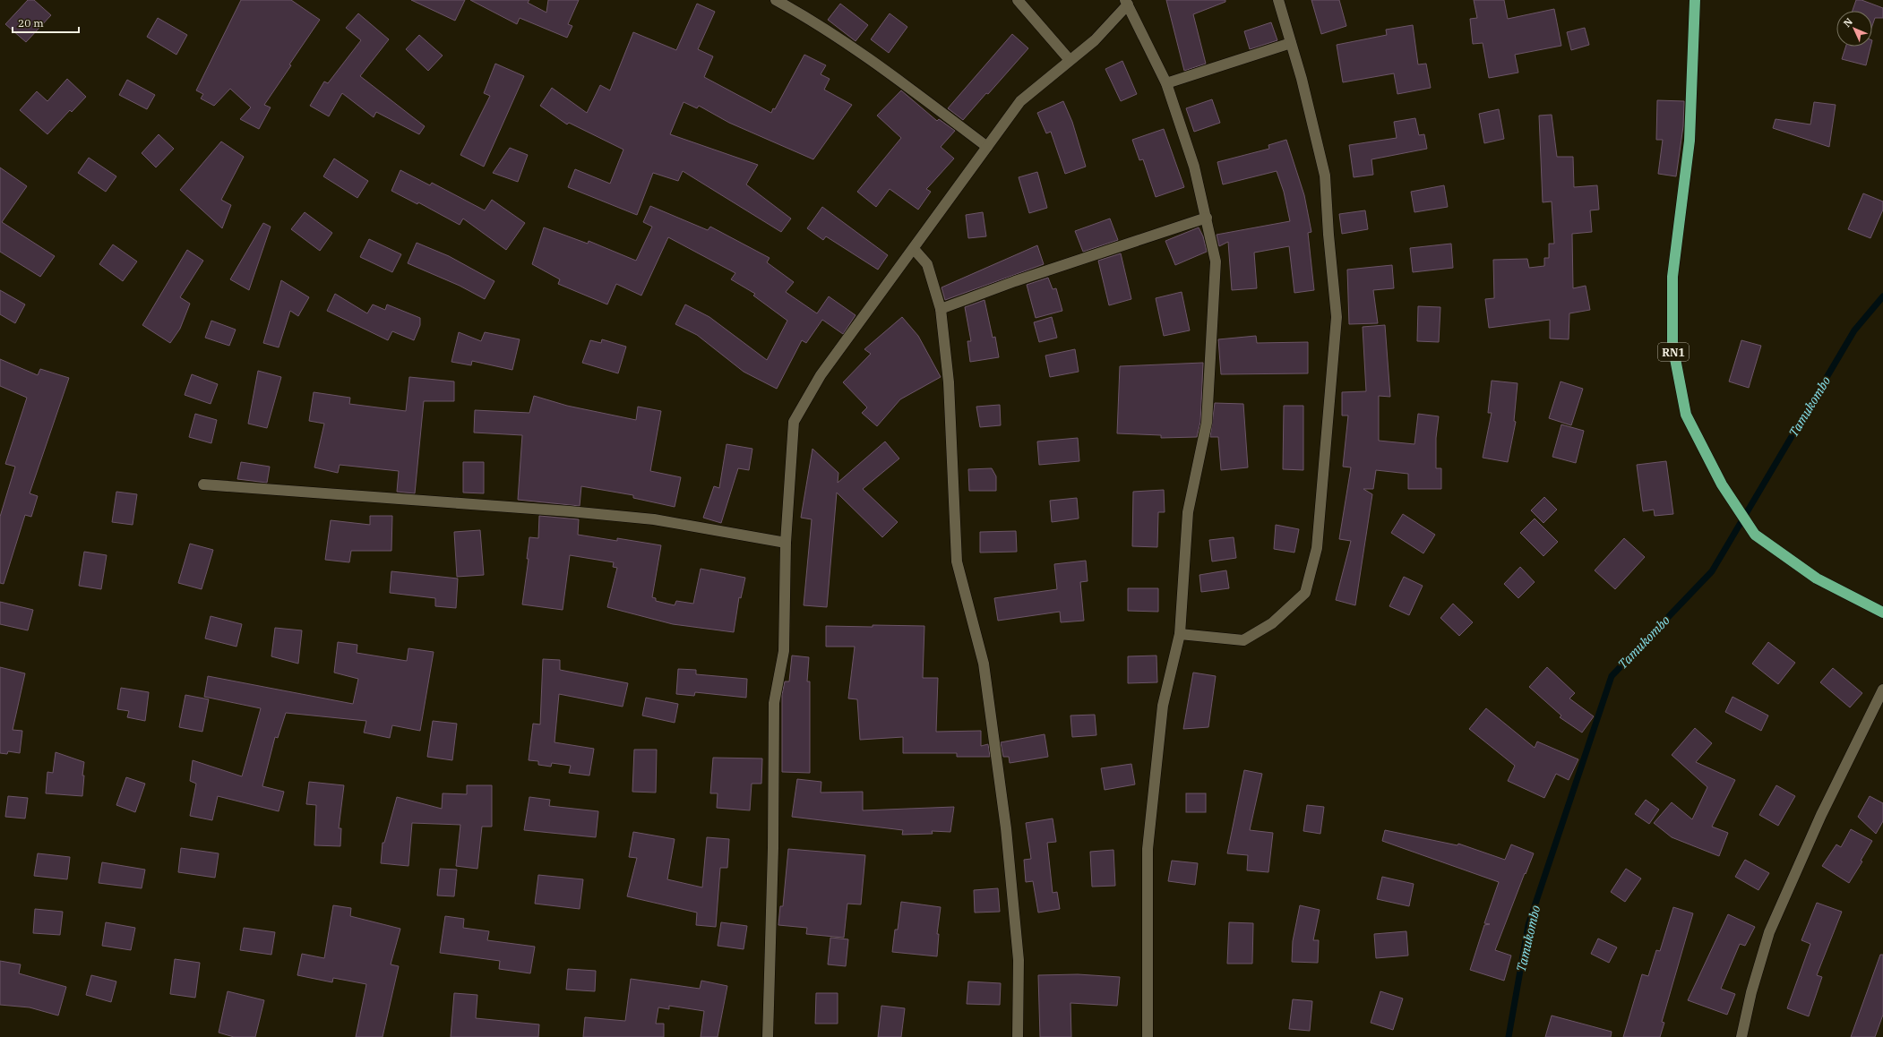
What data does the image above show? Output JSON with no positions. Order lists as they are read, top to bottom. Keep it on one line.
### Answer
{"streets":{"highway":["RN1"]},"water":["Tamukombo"],"scale_bar":"20 m","north":"top left"}
